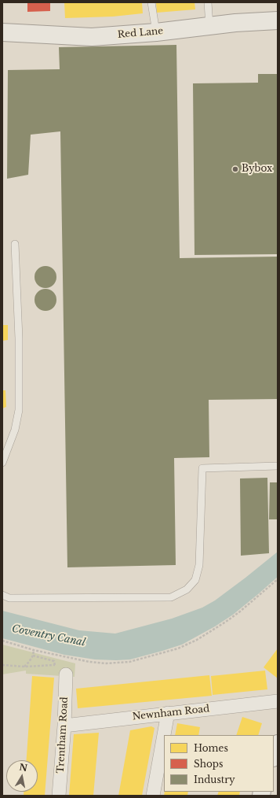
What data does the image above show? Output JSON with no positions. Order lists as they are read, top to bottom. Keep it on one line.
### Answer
{"streets":{"street":["Red Lane","Newnham Road","Trentham Road"]},"crossings":[["Newnham Road","Trentham Road"]],"water":["Coventry Canal"],"places":["Bybox"],"legend":["Homes","Shops","Industry"],"north":"top"}
